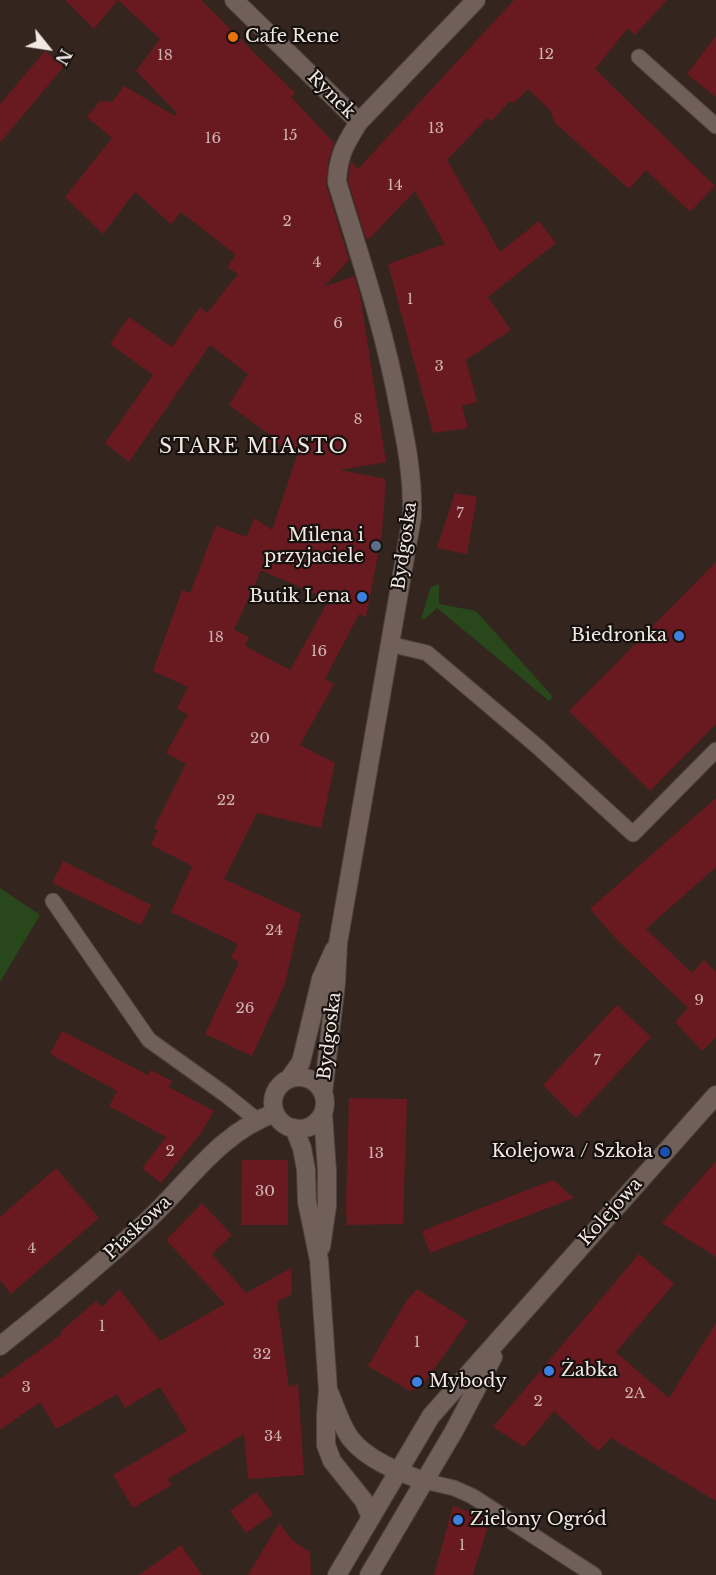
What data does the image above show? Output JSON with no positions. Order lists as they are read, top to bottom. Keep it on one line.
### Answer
{"streets":{"street":["Rynek","Bydgoska","Kolejowa","Piaskowa"]},"crossings":[["Rynek","Bydgoska"],["Bydgoska","Piaskowa"]],"districts":["STARE MIASTO"],"places":["Cafe Rene","Milena i przyjaciele","Butik Lena","Biedronka","Kolejowa / Szkoła","Żabka","Mybody","Zielony Ogród"],"house_numbers":["12","18","13","15","16","14","2","4","1","6","3","8","7","18","16","20","22","24","9","26","7","2","13","30","4","1","1","32","3","2A","2","34","1"],"north":"bottom right"}
